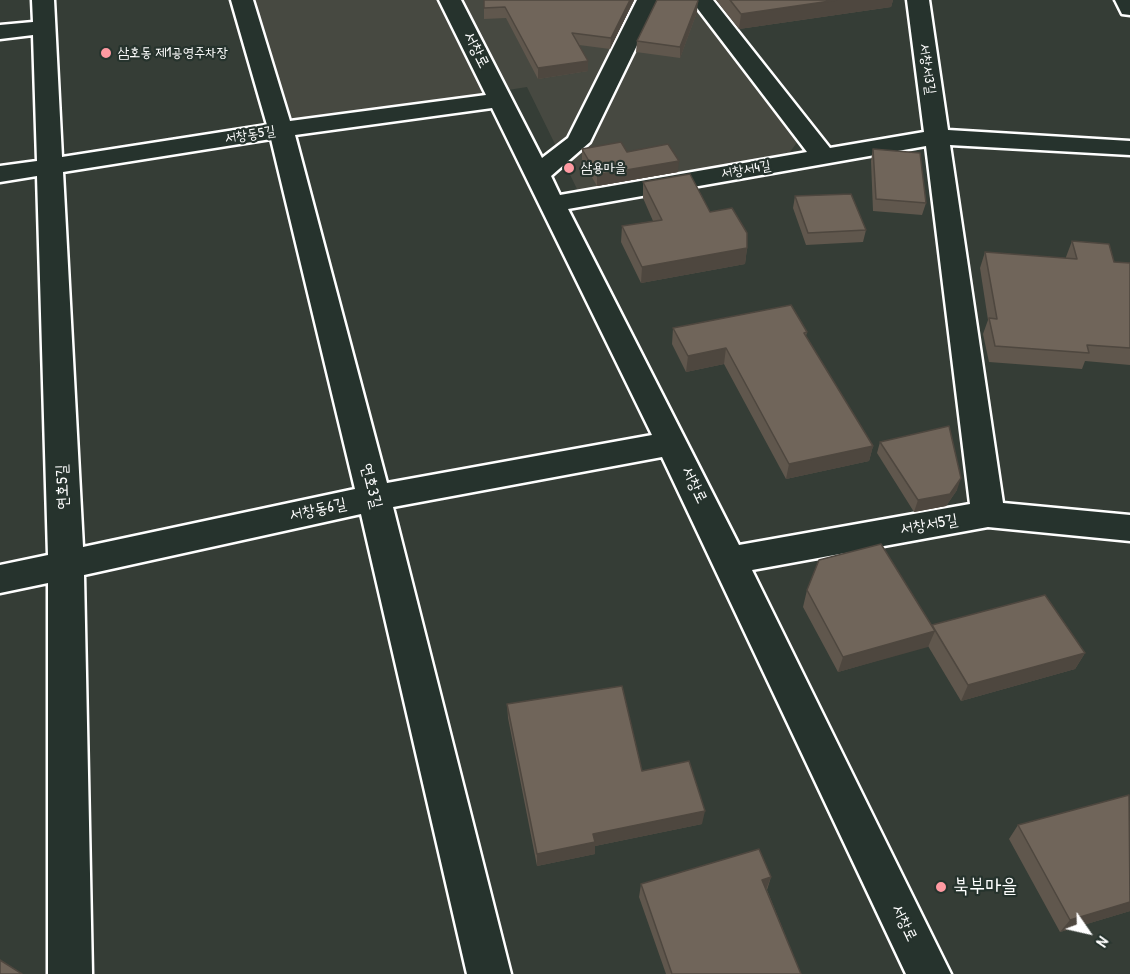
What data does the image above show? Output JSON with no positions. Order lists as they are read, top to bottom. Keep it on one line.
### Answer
{"streets":{"street":["서창로","서창서3길","서창동5길","서창서4길","연호3길","연호5길","서창동6길","서창서5길"]},"crossings":[["서창로","서창동5길"],["서창로","서창서4길"],["서창로","서창동6길"],["서창로","서창서5길"],["서창서3길","서창서4길"],["서창동5길","연호3길"],["서창동5길","연호5길"],["연호3길","서창동6길"],["연호5길","서창동6길"]],"places":["삼호동 제1공영주차장","삼용마을","북부마을"],"north":"bottom right"}
